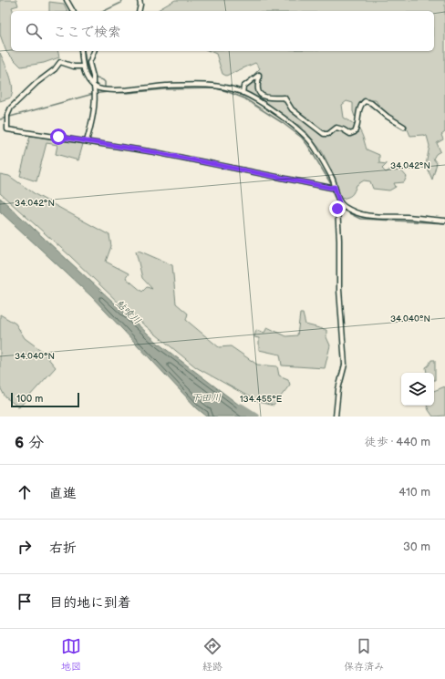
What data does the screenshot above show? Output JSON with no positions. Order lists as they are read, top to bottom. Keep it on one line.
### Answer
{"water":["鮎喰川","下田川"],"scale_bar":"100 m","page":{"search":"ここで検索","scale":"100 m","heading":["6 分","徒歩 · 440 m"],"list":[["直進","410 m"],["右折","30 m"],"目的地に到着"],"nav":["地図","経路","保存済み"]},"coordinates":["34.042°N","34.040°N","134.455°E"]}
